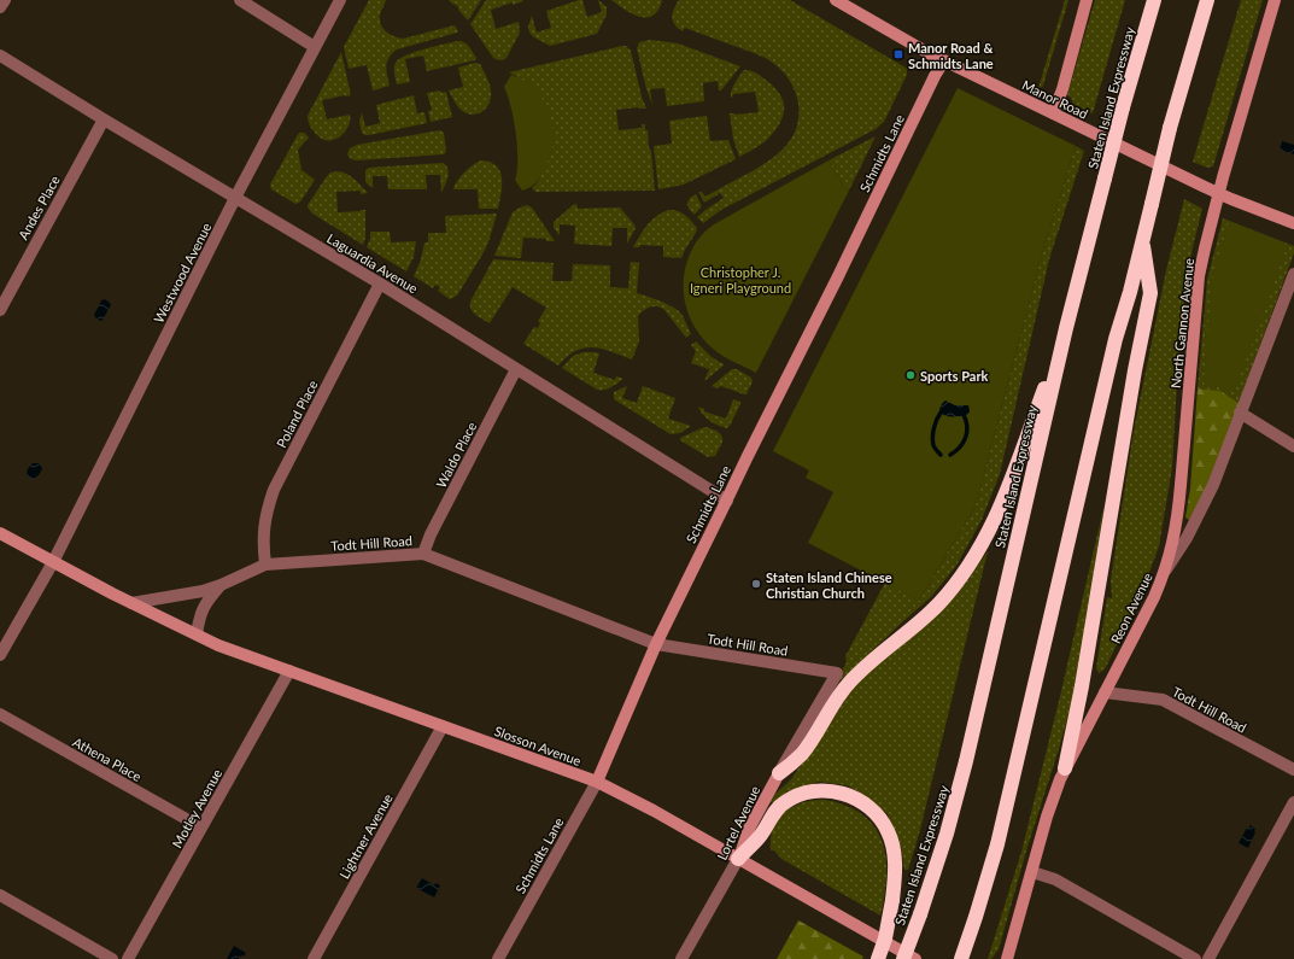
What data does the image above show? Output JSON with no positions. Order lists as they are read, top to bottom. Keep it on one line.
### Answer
{"streets":{"highway":["Staten Island Expressway"],"street":["Manor Road","Schmidts Lane","Andes Place","Laguardia Avenue","Westwood Avenue","North Gannon Avenue","Poland Place","Waldo Place","Todt Hill Road","Reon Avenue","Slosson Avenue","Athena Place","Motley Avenue","Lortel Avenue","Lightner Avenue"]},"crossings":[["Manor Road","Schmidts Lane"],["Manor Road","North Gannon Avenue"],["Schmidts Lane","Laguardia Avenue"],["Schmidts Lane","Todt Hill Road"],["Schmidts Lane","Slosson Avenue"],["Andes Place","Laguardia Avenue"],["Laguardia Avenue","Westwood Avenue"],["Laguardia Avenue","Poland Place"],["Laguardia Avenue","Waldo Place"],["North Gannon Avenue","Reon Avenue"],["Poland Place","Todt Hill Road"],["Waldo Place","Todt Hill Road"],["Todt Hill Road","Reon Avenue"],["Todt Hill Road","Slosson Avenue"],["Todt Hill Road","Lortel Avenue"],["Slosson Avenue","Motley Avenue"],["Slosson Avenue","Lortel Avenue"],["Slosson Avenue","Lightner Avenue"],["Athena Place","Motley Avenue"]],"parks":["Christopher J. Igneri Playground"],"places":{"transit":["Manor Road & Schmidts Lane"],"other":["Sports Park","Staten Island Chinese Christian Church"]}}
